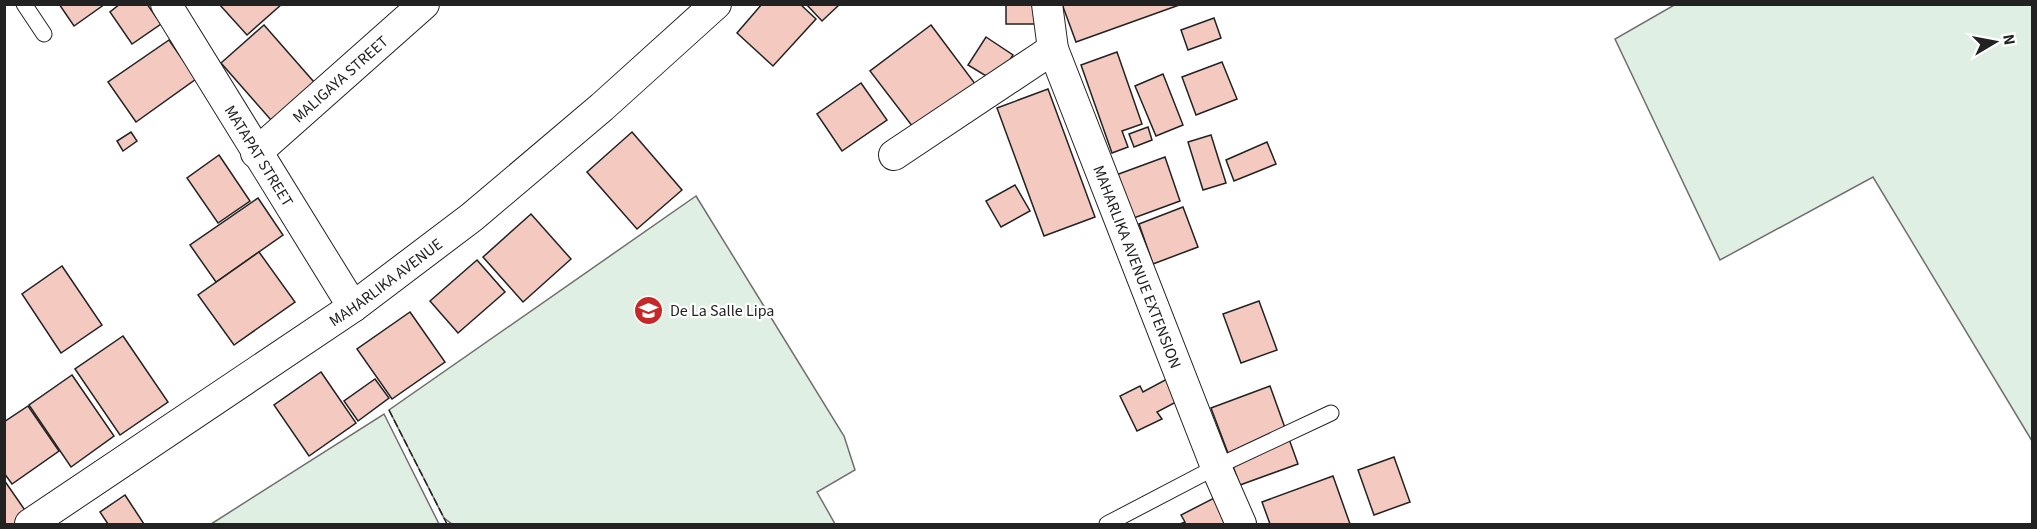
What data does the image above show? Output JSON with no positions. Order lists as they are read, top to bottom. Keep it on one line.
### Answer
{"streets":{"street":["MALIGAYA STREET","MATAPAT STREET","MAHARLIKA AVENUE EXTENSION","MAHARLIKA AVENUE"]},"crossings":[["MALIGAYA STREET","MATAPAT STREET"],["MATAPAT STREET","MAHARLIKA AVENUE"]],"places":{"school or university":["De La Salle Lipa"]},"north":"right"}
